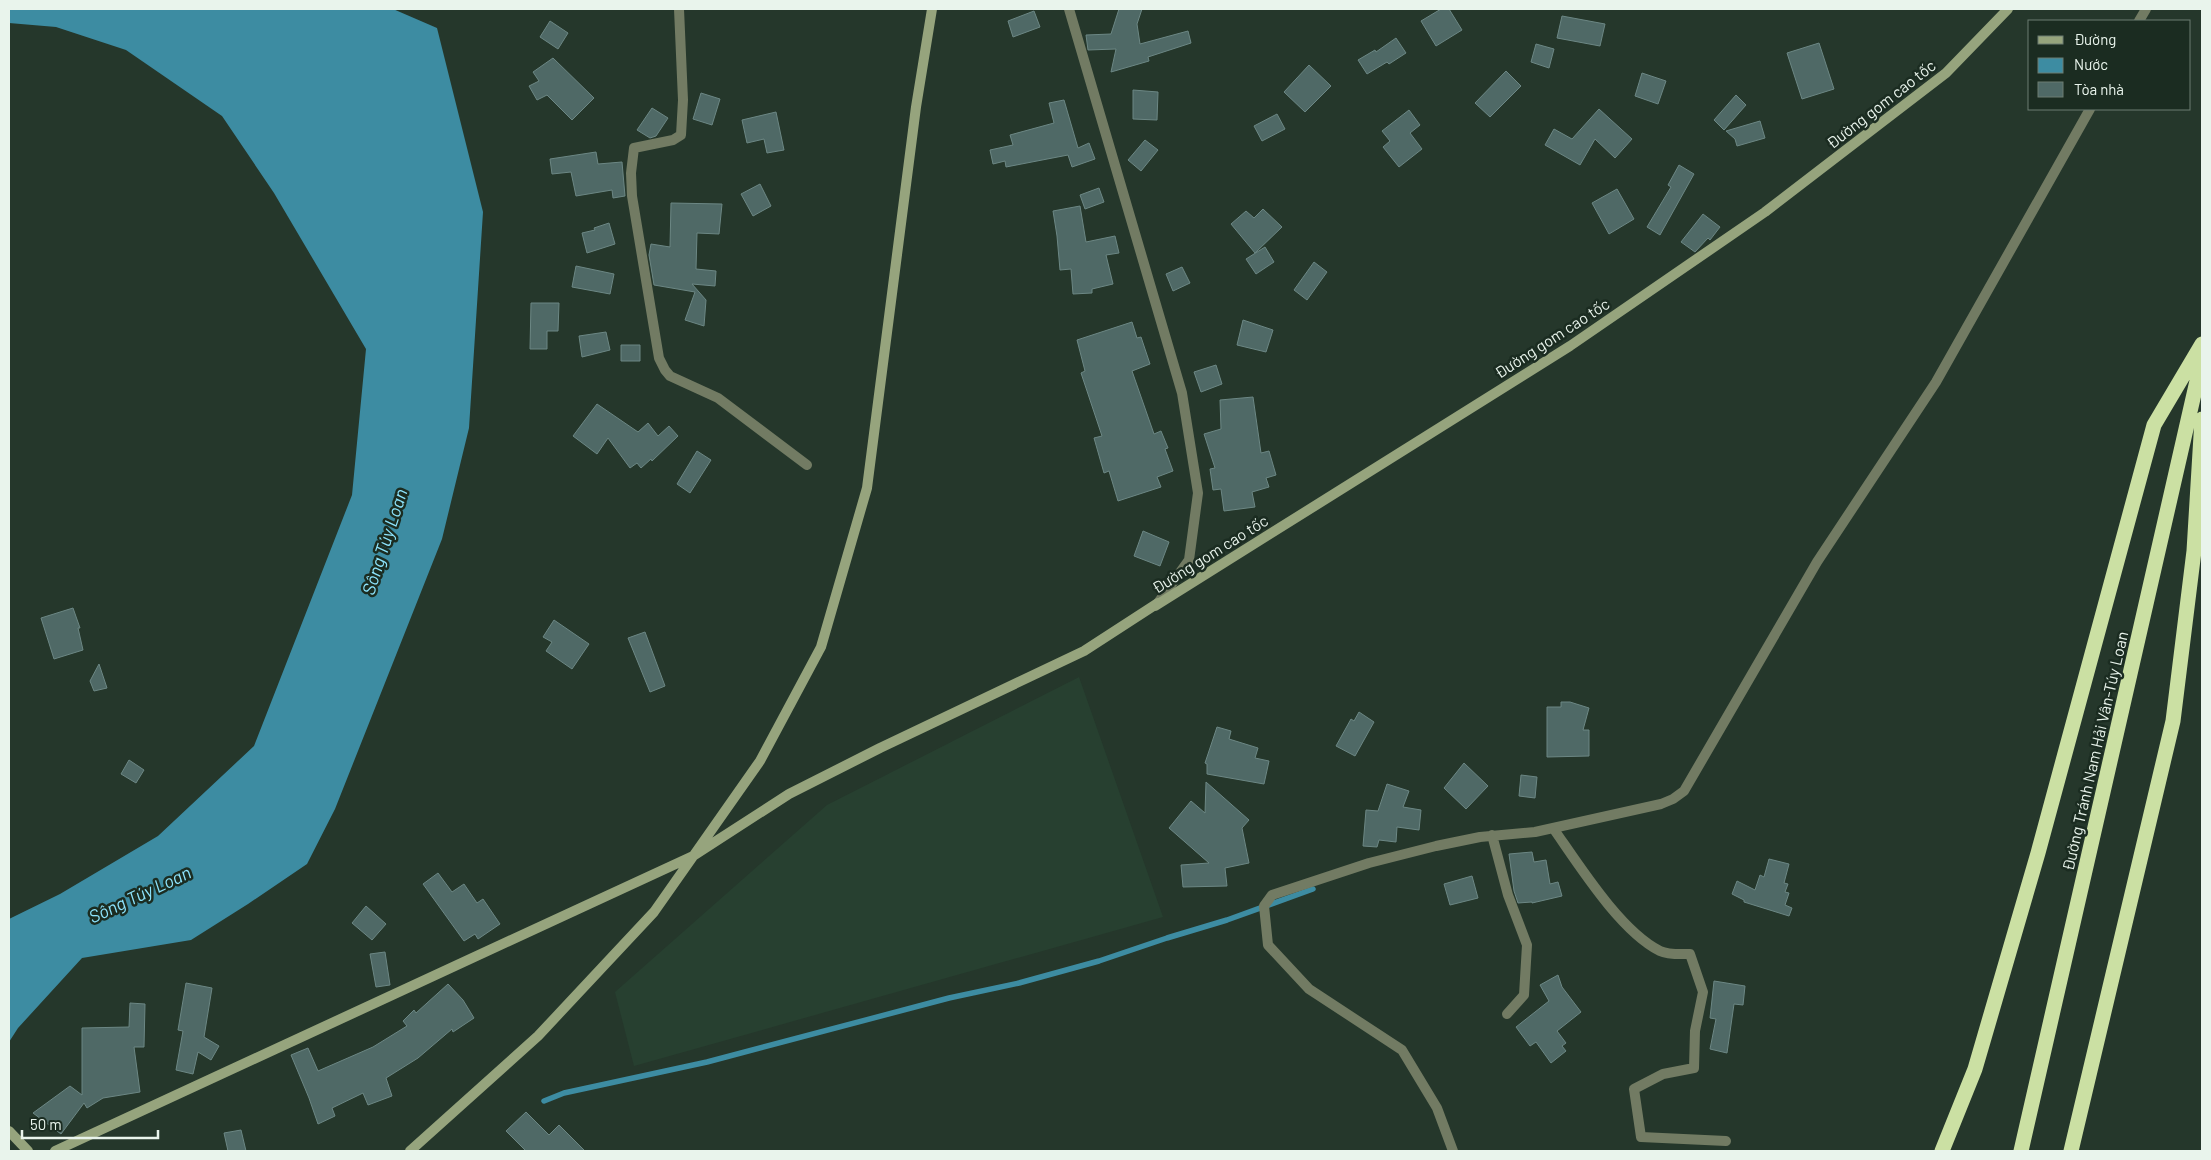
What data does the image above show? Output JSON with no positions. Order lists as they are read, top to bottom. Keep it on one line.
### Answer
{"streets":{"highway":["Đường Tránh Nam Hải Vân-Túy Loan"],"main road":["Đường gom cao tốc"]},"water":["Sông Túy Loan"],"legend":["Đường","Nước","Tòa nhà"],"scale_bar":"50 m"}
